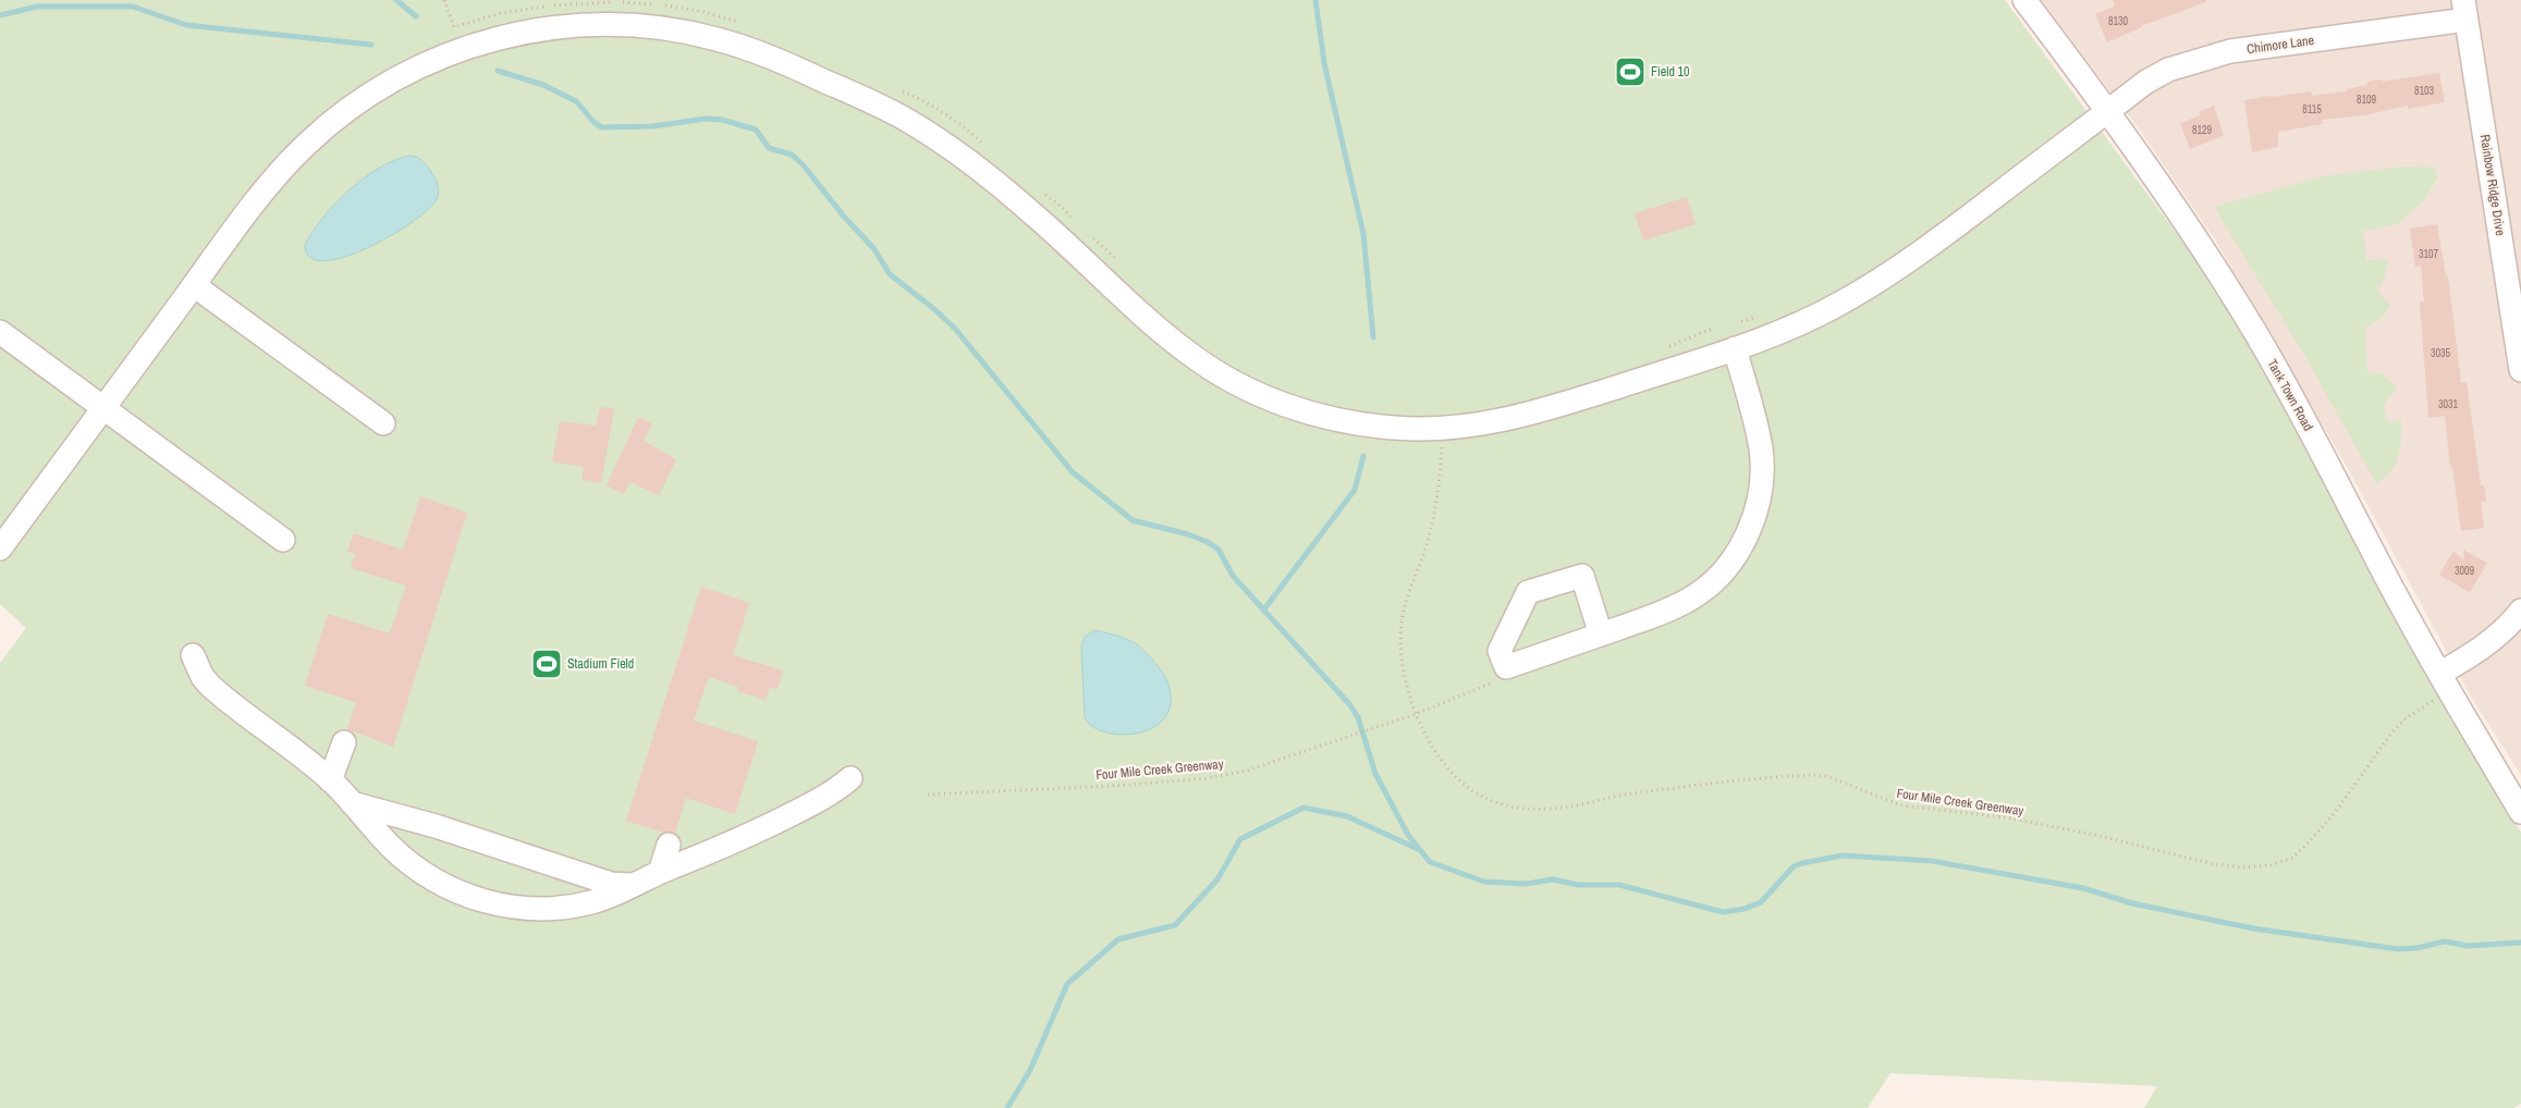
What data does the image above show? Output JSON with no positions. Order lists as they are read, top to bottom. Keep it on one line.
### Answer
{"streets":{"street":["Chimore Lane","Rainbow Ridge Drive","Tank Town Road"],"path":["Four Mile Creek Greenway"]},"crossings":[["Chimore Lane","Rainbow Ridge Drive"],["Chimore Lane","Tank Town Road"]],"places":{"sports":["Field 10","Stadium Field"]},"house_numbers":["8130","8103","8109","8115","8129","3107","3035","3031","3009"]}
